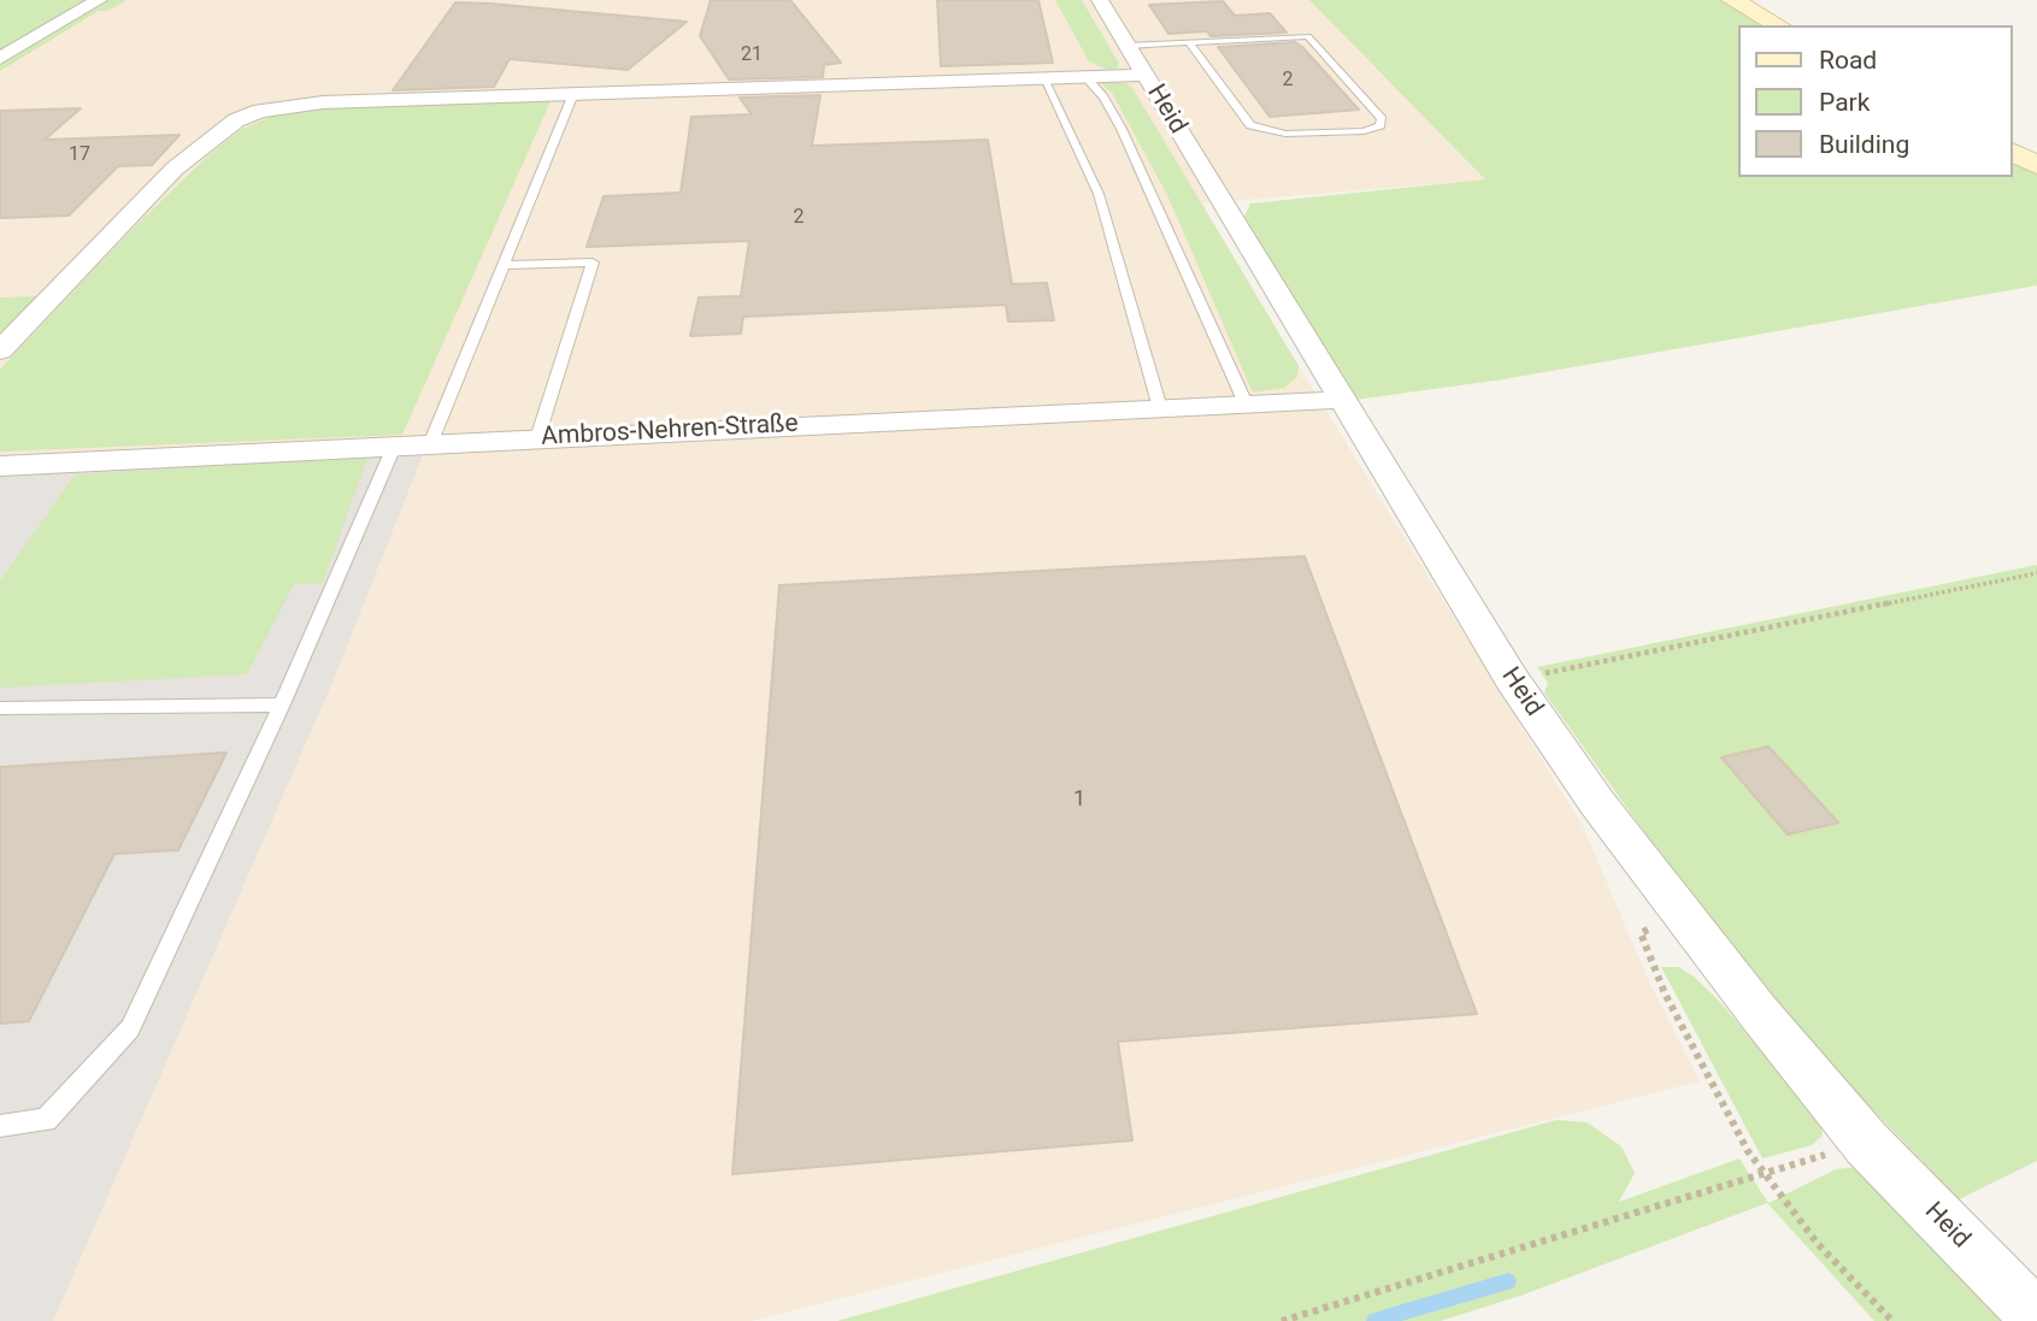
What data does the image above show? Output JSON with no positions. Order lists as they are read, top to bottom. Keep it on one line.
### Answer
{"streets":{"street":["Heid","Ambros-Nehren-Straße"]},"crossings":[["Heid","Ambros-Nehren-Straße"]],"house_numbers":["21","2","17","2","1"],"legend":["Road","Park","Building"]}
